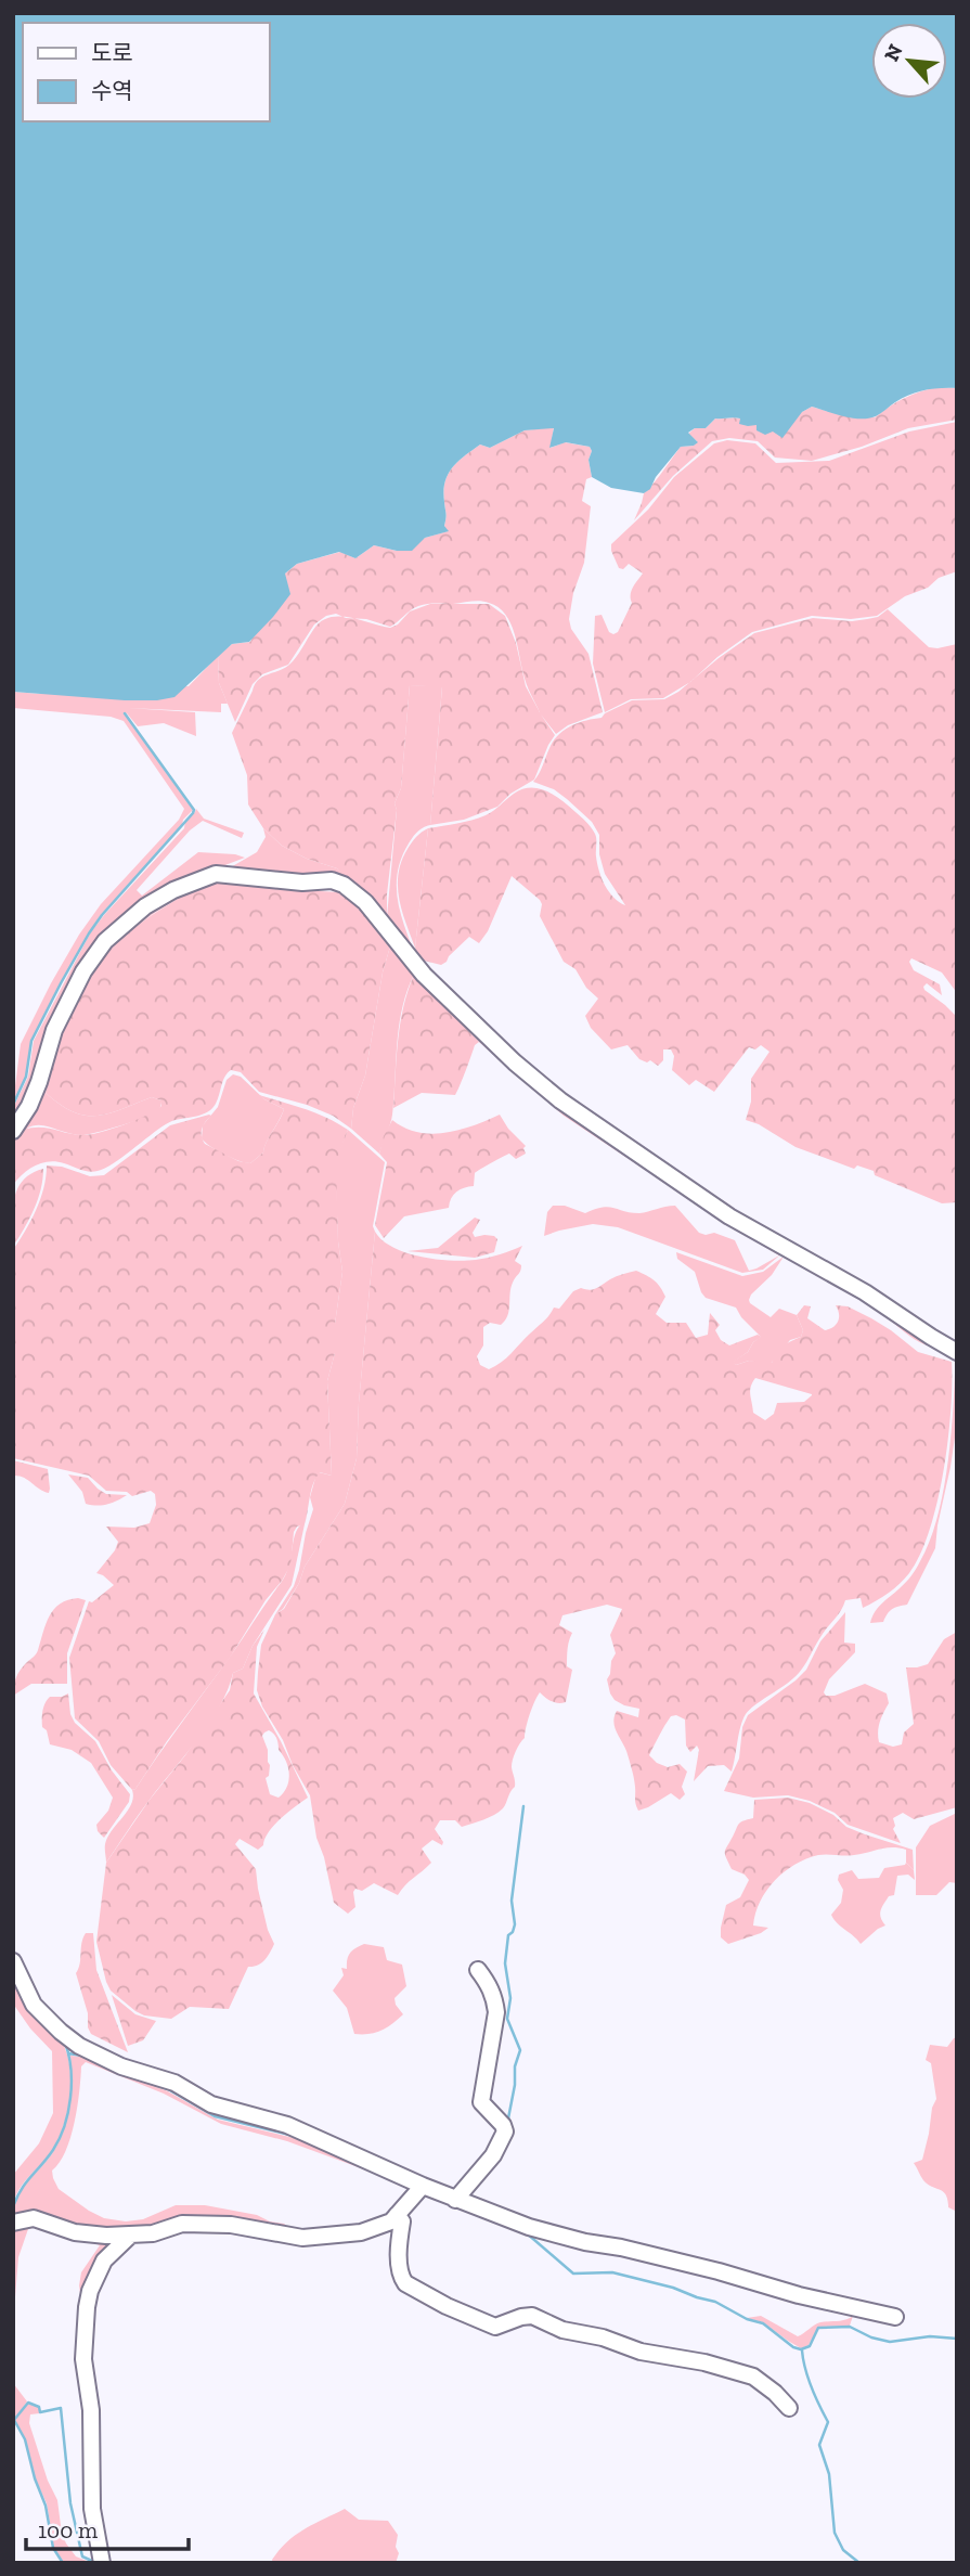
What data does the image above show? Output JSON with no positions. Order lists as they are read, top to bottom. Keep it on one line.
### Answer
{"legend":["도로","수역"],"scale_bar":"100 m","north":"top left"}
